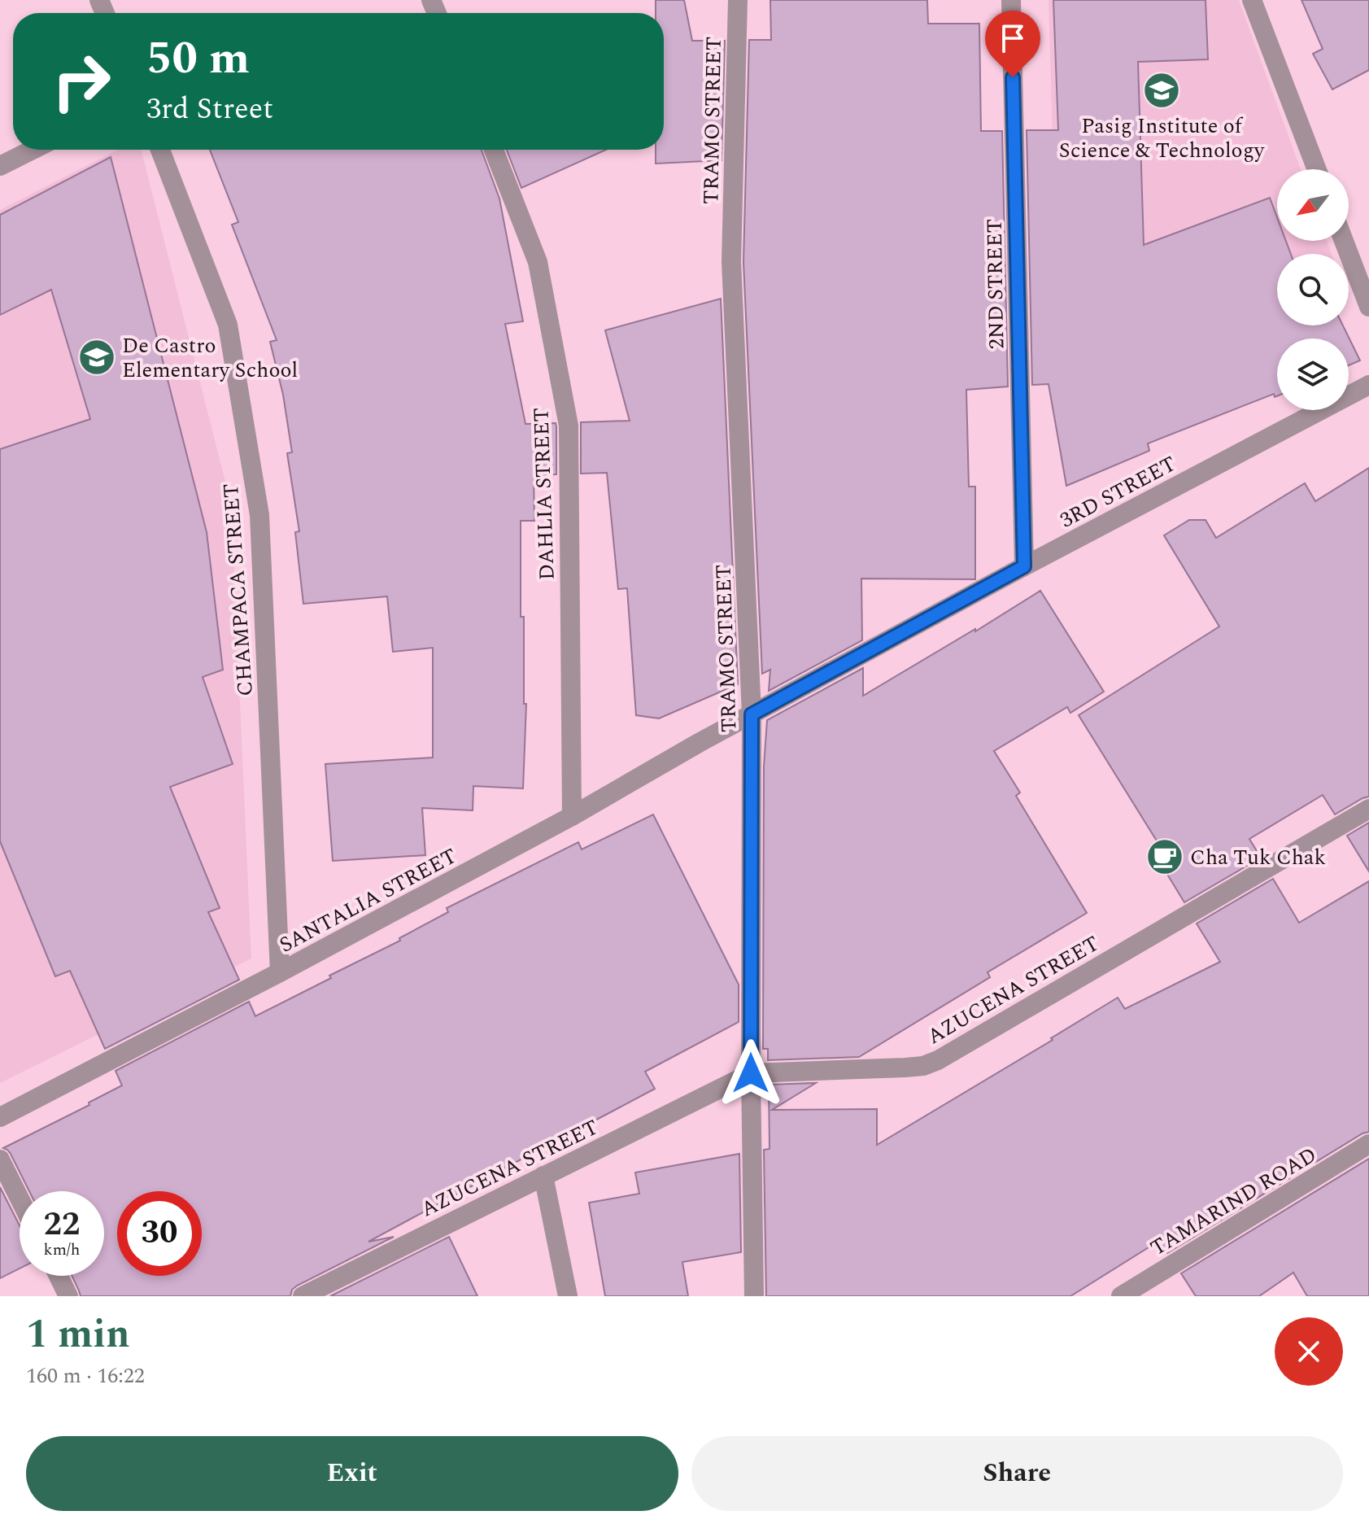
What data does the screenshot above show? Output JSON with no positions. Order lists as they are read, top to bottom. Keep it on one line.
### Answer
{"streets":{"street":["TRAMO STREET","2ND STREET","3RD STREET","DAHLIA STREET","CHAMPACA STREET","SANTALIA STREET","AZUCENA STREET","TAMARIND ROAD"]},"crossings":[["TRAMO STREET","3RD STREET"],["TRAMO STREET","SANTALIA STREET"],["TRAMO STREET","AZUCENA STREET"],["2ND STREET","3RD STREET"],["3RD STREET","SANTALIA STREET"],["DAHLIA STREET","SANTALIA STREET"],["CHAMPACA STREET","SANTALIA STREET"]],"places":{"school or university":["Pasig Institute of Science & Technology","De Castro Elementary School"],"cafe":["Cha Tuk Chak"]},"north":"bottom left","page":{"turn":["50 m","3rd Street"],"speed":"22 km/h","limit":"30","heading":["1 min","160 m · 16:22"],"buttons":["Exit","Share"]}}
